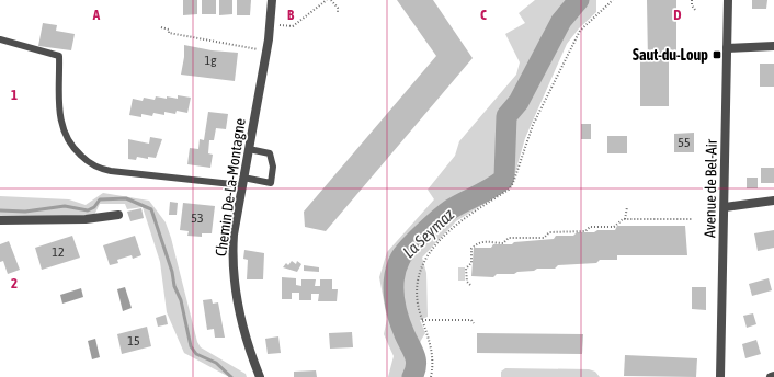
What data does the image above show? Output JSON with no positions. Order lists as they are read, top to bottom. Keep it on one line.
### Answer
{"streets":{"street":["Chemin De-La-Montagne","Avenue de Bel-Air"]},"water":["La Seymaz"],"places":{"transit":["Saut-du-Loup"]},"house_numbers":["1g","55","53","12","15"],"grid":{"columns":["A","B","C","D"],"rows":["1","2"]}}
